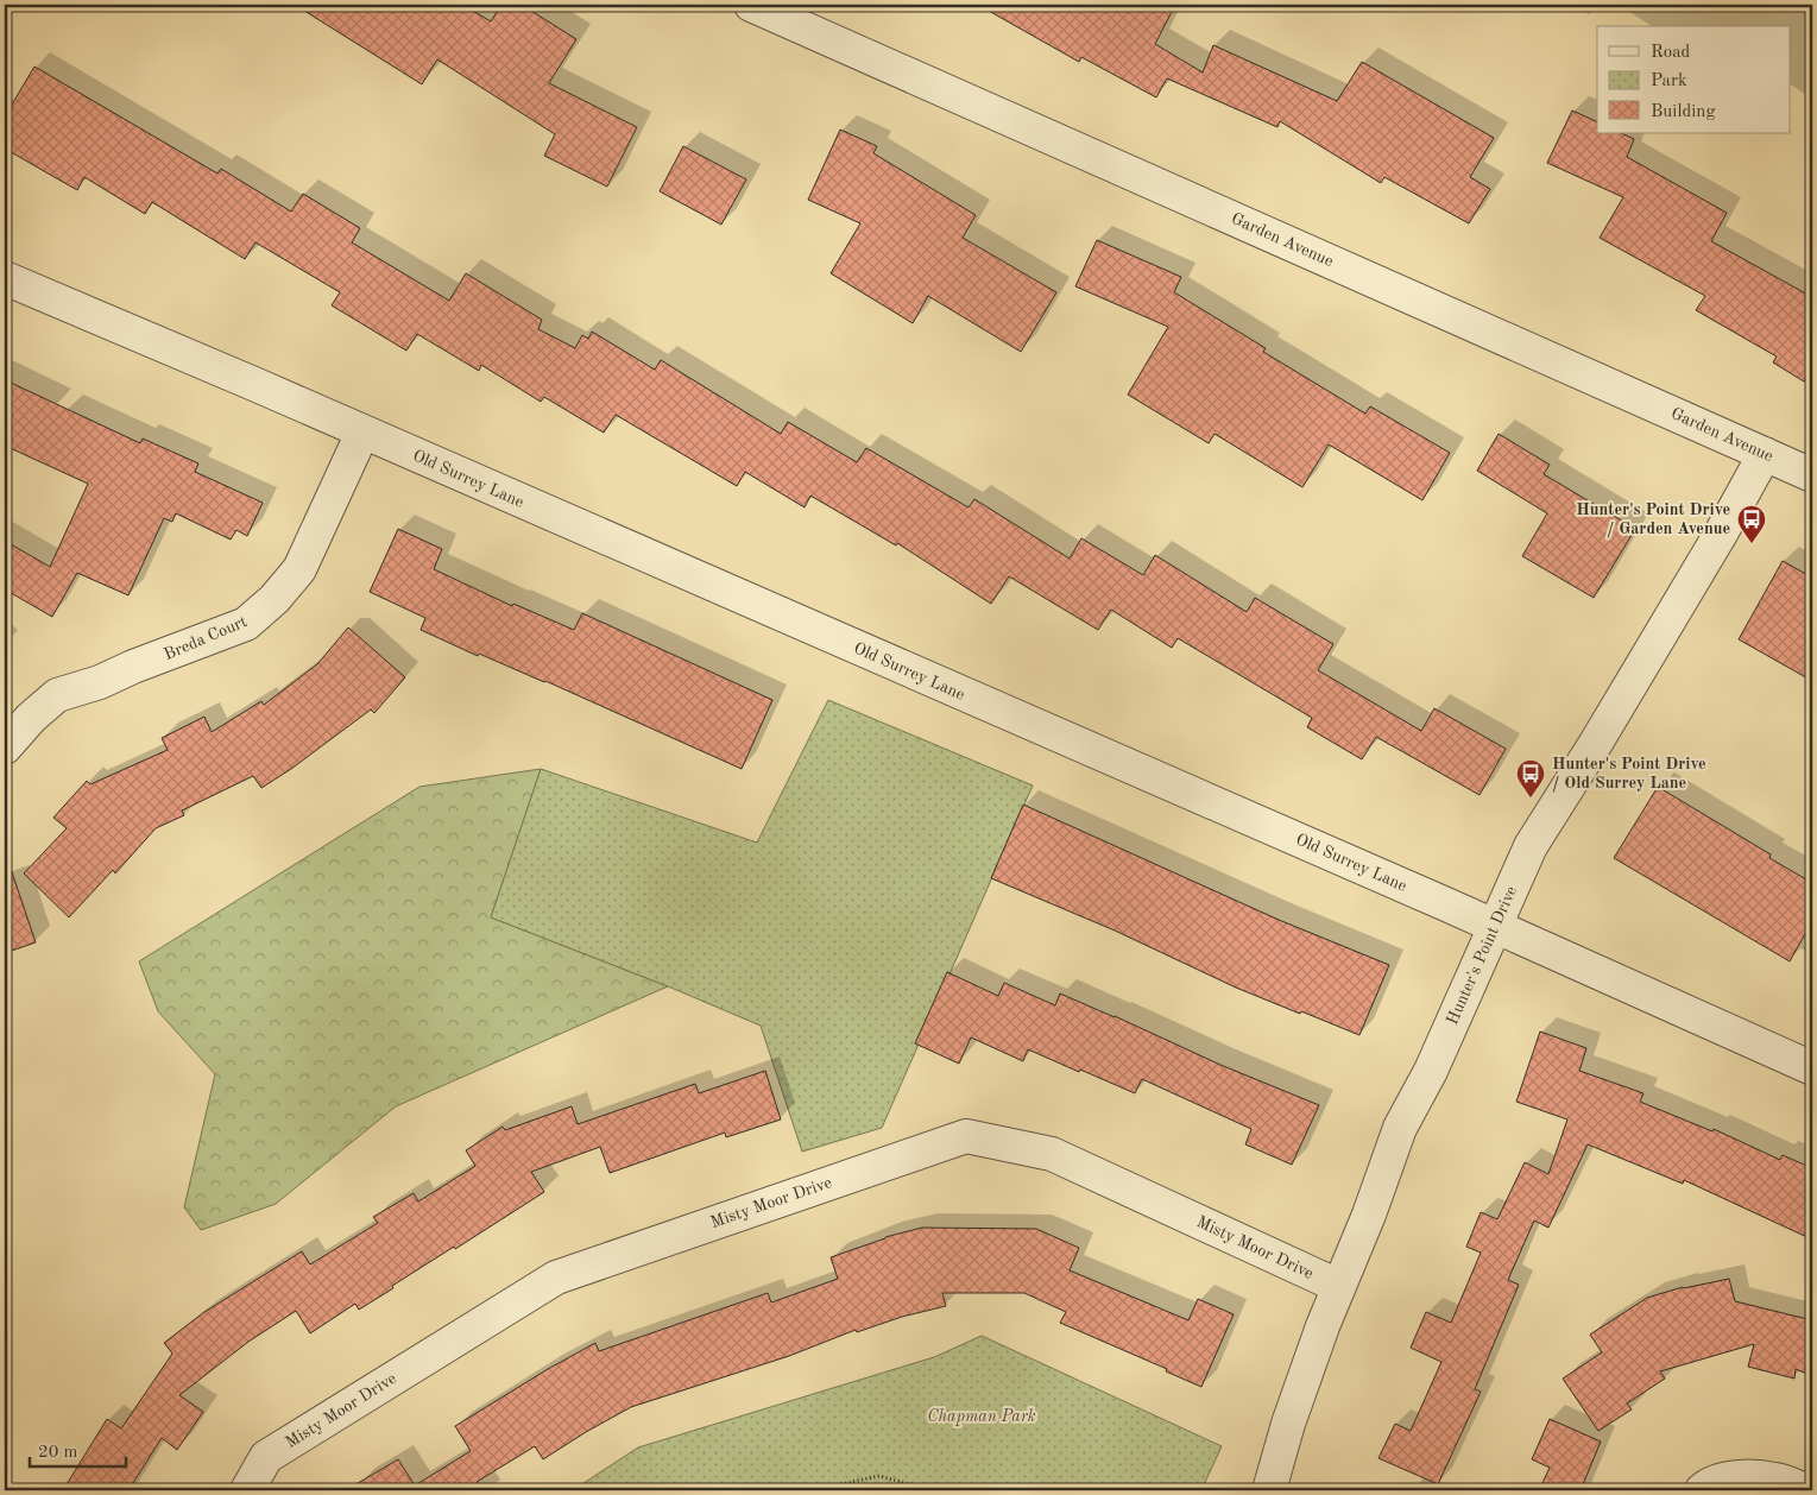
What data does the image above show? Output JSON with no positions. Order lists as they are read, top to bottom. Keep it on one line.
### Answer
{"streets":{"street":["Garden Avenue","Old Surrey Lane","Breda Court","Hunter's Point Drive","Misty Moor Drive"]},"crossings":[["Garden Avenue","Hunter's Point Drive"],["Old Surrey Lane","Breda Court"],["Old Surrey Lane","Hunter's Point Drive"],["Hunter's Point Drive","Misty Moor Drive"]],"parks":["Chapman Park"],"places":{"bus stop":["Hunter's Point Drive / Garden Avenue","Hunter's Point Drive / Old Surrey Lane"]},"legend":["Road","Park","Building"],"scale_bar":"20 m"}
